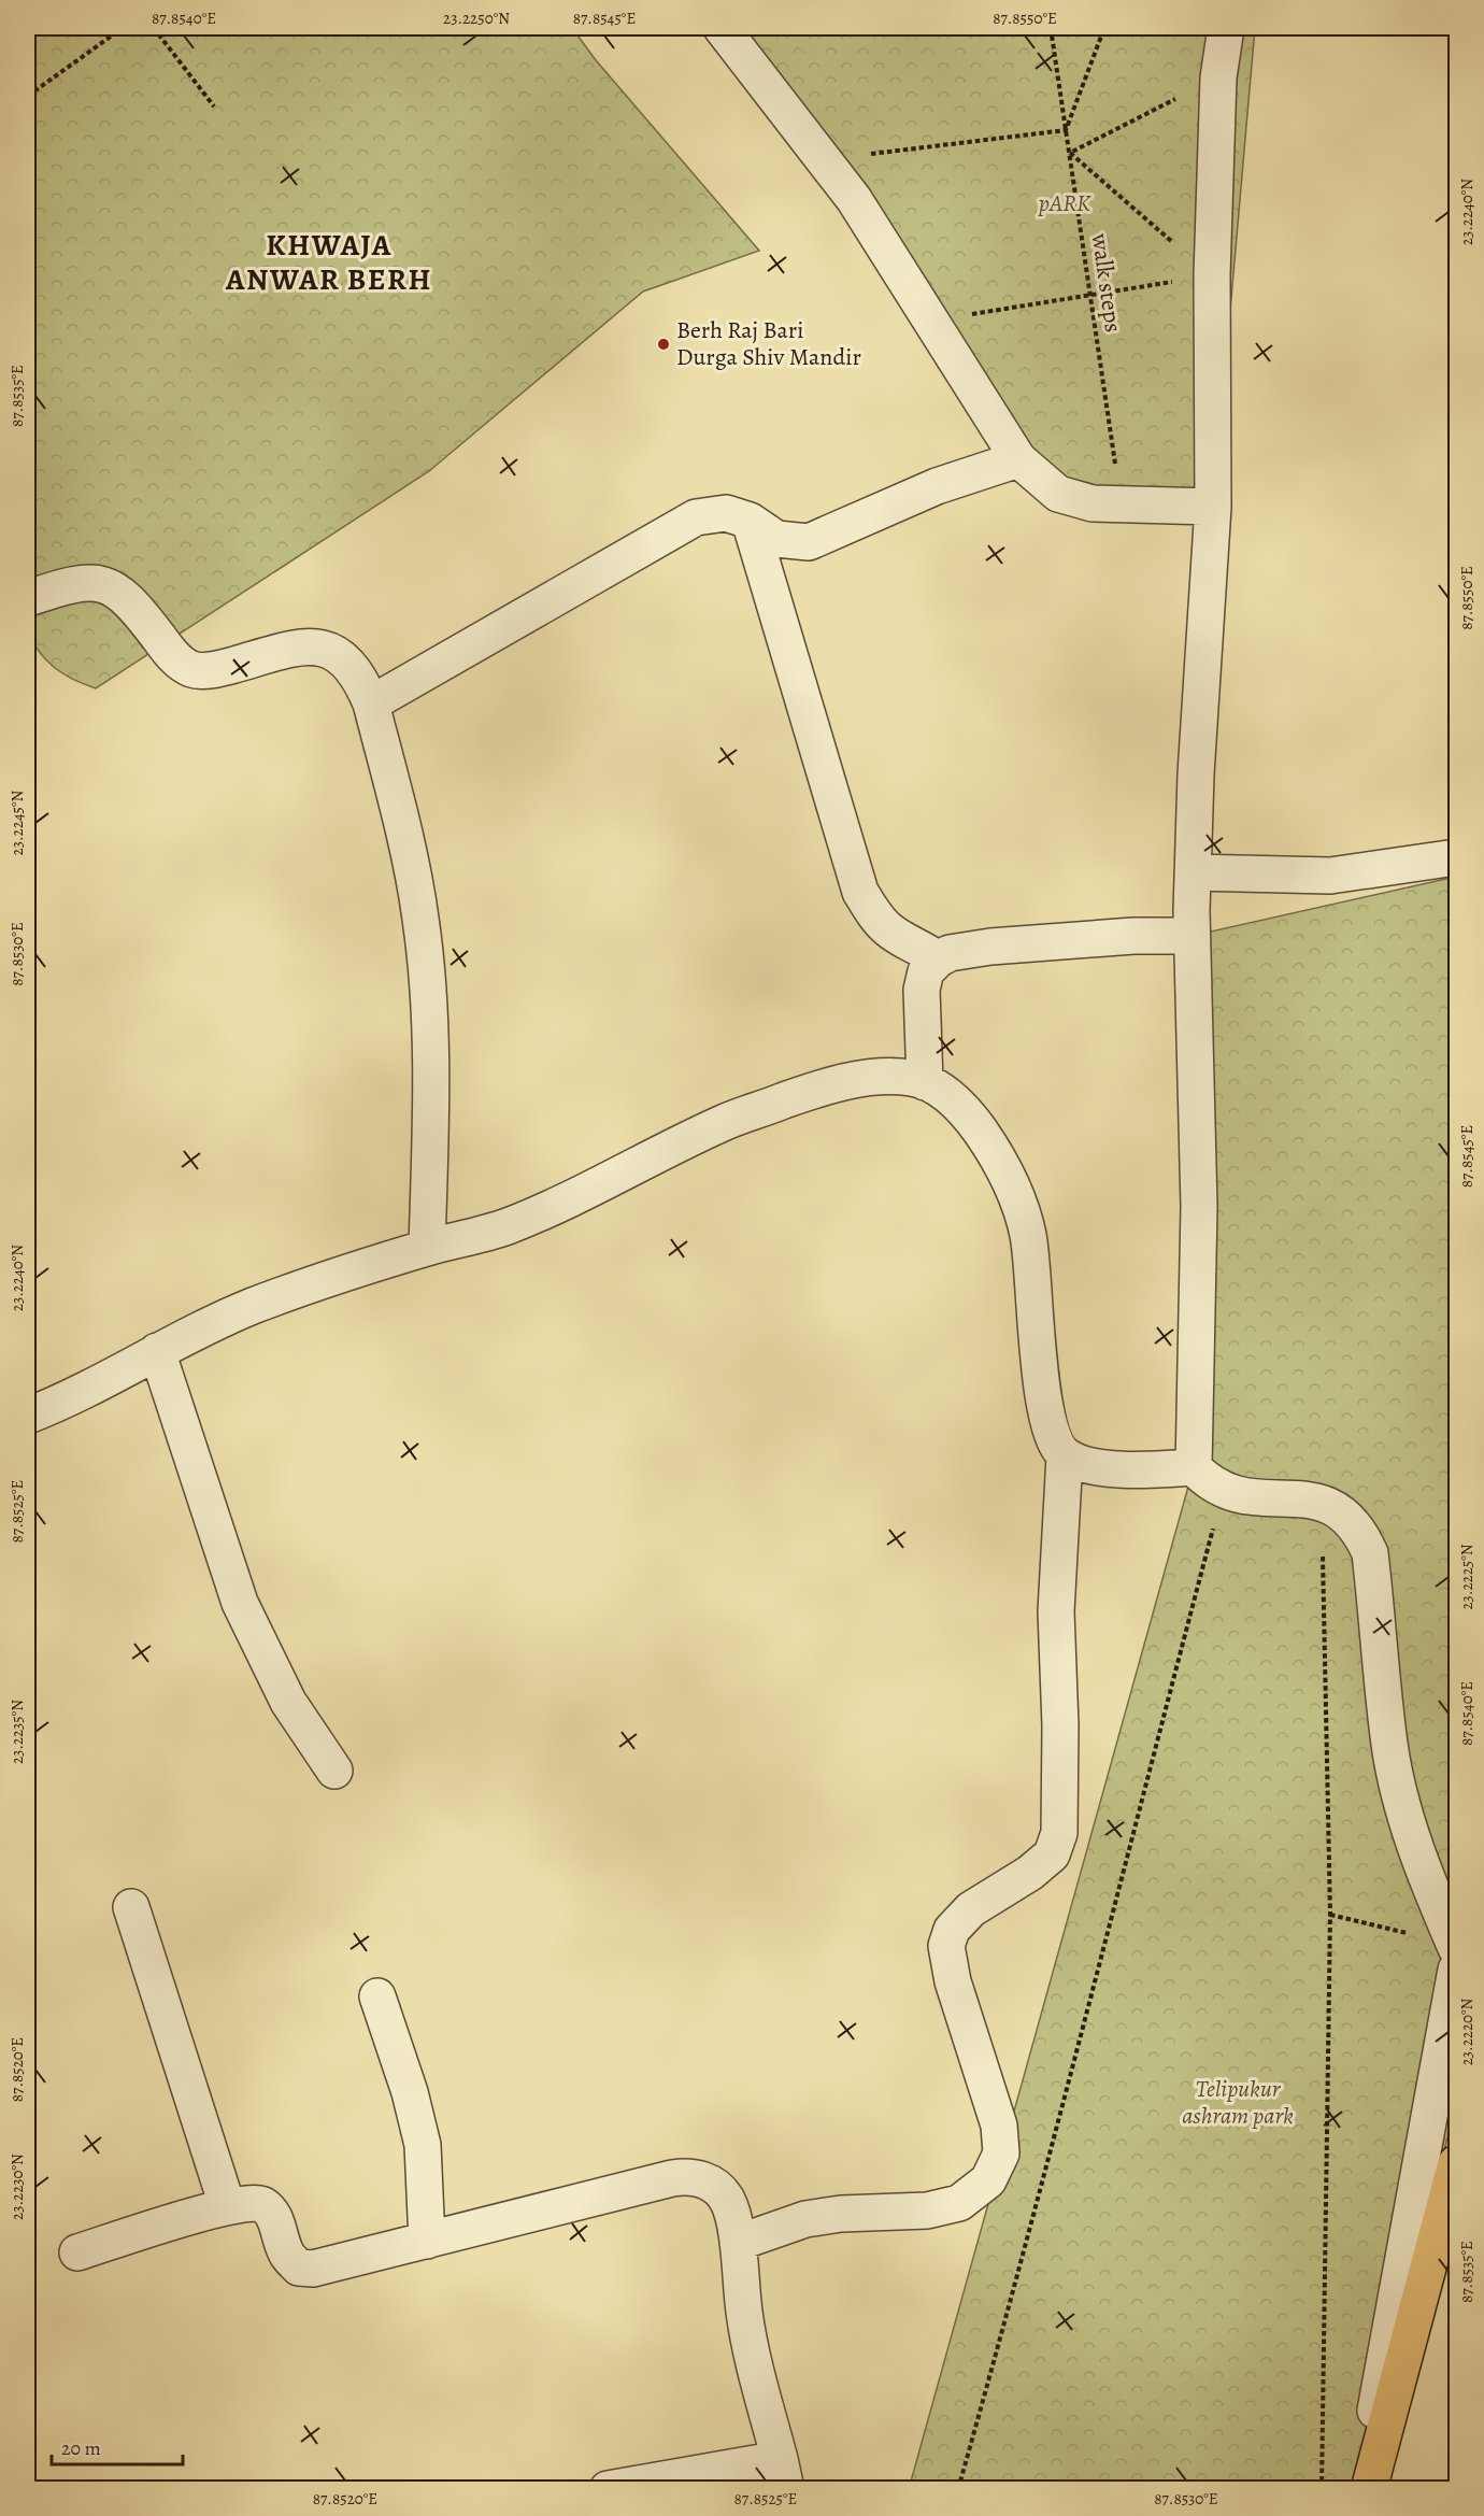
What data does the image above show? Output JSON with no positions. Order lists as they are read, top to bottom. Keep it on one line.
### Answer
{"streets":{"path":["walk steps"]},"districts":["KHWAJA ANWAR BERH"],"parks":["pARK","Telipukur ashram park"],"places":["Berh Raj Bari Durga Shiv Mandir"],"scale_bar":"20 m","coordinates":["87.8540°E","23.2250°N","87.8545°E","87.8550°E","23.2240°N","87.8535°E","23.2245°N","87.8530°E","87.8525°E","23.2225°N","23.2235°N","23.2220°N","87.8520°E","23.2230°N"]}
